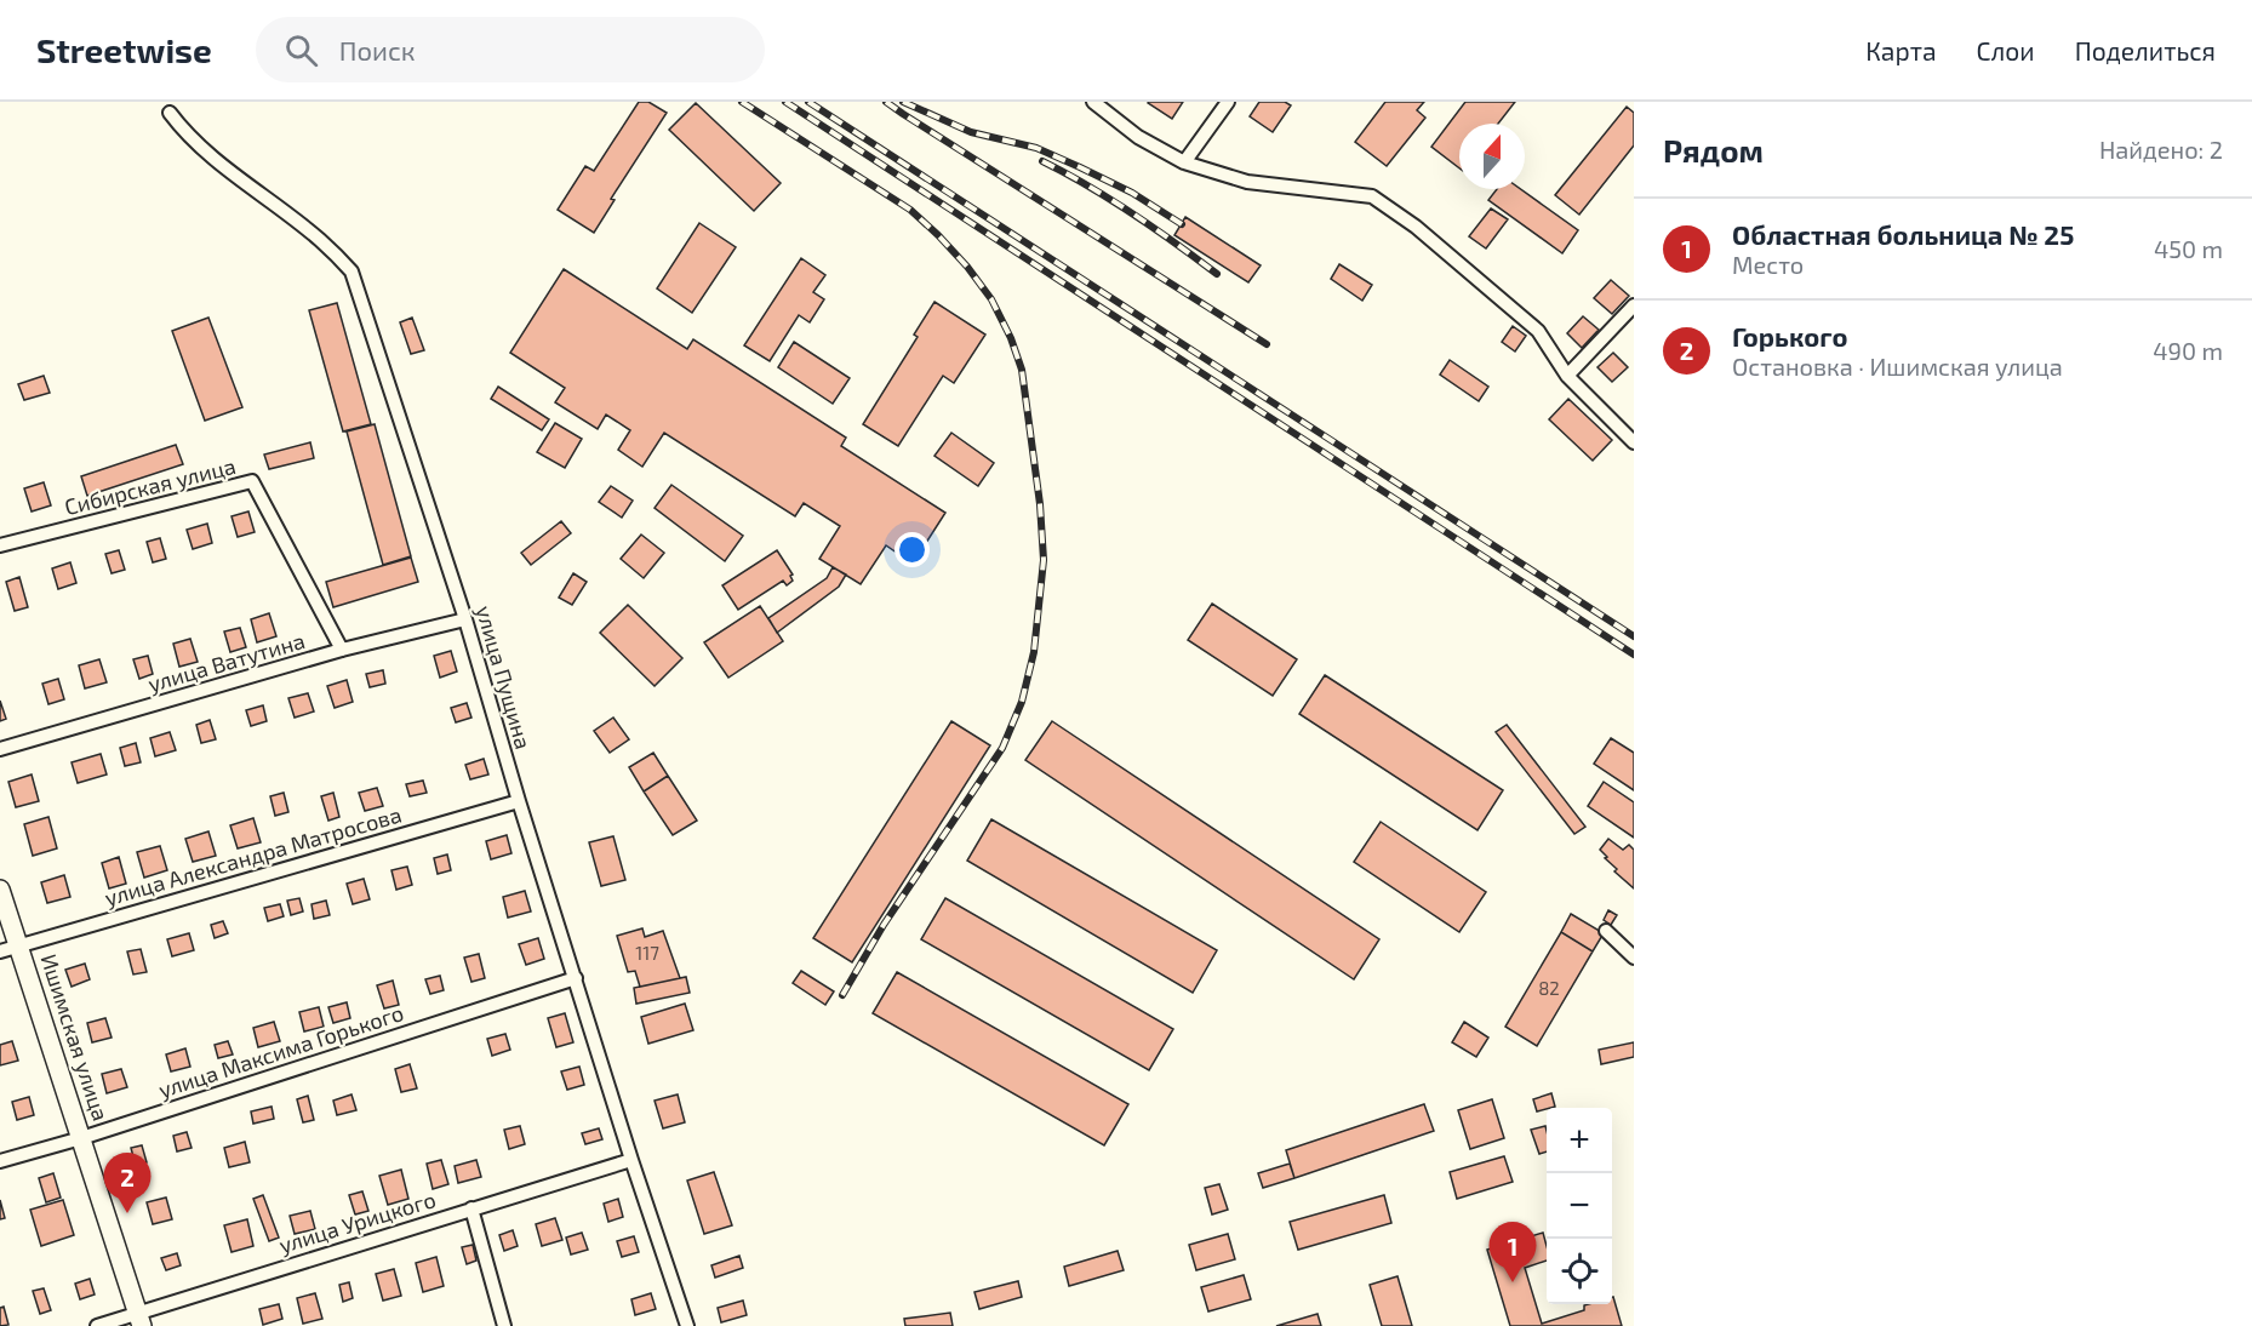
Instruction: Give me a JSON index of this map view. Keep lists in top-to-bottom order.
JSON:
{
  "streets": {
    "main road": ["Ишимская улица"],
    "street": [
      "Сибирская улица",
      "улица Ватутина",
      "улица Пущина",
      "улица Александра Матросова",
      "улица Максима Горького",
      "улица Урицкого"
    ]
  },
  "crossings": [
    ["Сибирская улица", "улица Ватутина"],
    ["улица Ватутина", "улица Пущина"],
    ["улица Пущина", "улица Александра Матросова"],
    ["улица Пущина", "улица Максима Горького"],
    ["улица Пущина", "улица Урицкого"],
    ["улица Александра Матросова", "Ишимская улица"],
    ["Ишимская улица", "улица Максима Горького"],
    ["Ишимская улица", "улица Урицкого"]
  ],
  "house_numbers": ["117", "82"],
  "north": "top",
  "page": {
    "header": "Streetwise",
    "search": "Поиск",
    "nav": ["Карта", "Слои", "Поделиться"],
    "heading": ["Рядом", "Найдено: 2"],
    "list": [
      {
        "mark": "1",
        "name": "Областная больница № 25",
        "note": "Место",
        "value": "450 m"
      },
      {
        "mark": "2",
        "name": "Горького",
        "note": "Остановка · Ишимская улица",
        "value": "490 m"
      }
    ],
    "map_buttons": ["+", "−"],
    "pins": ["2", "1"]
  }
}
